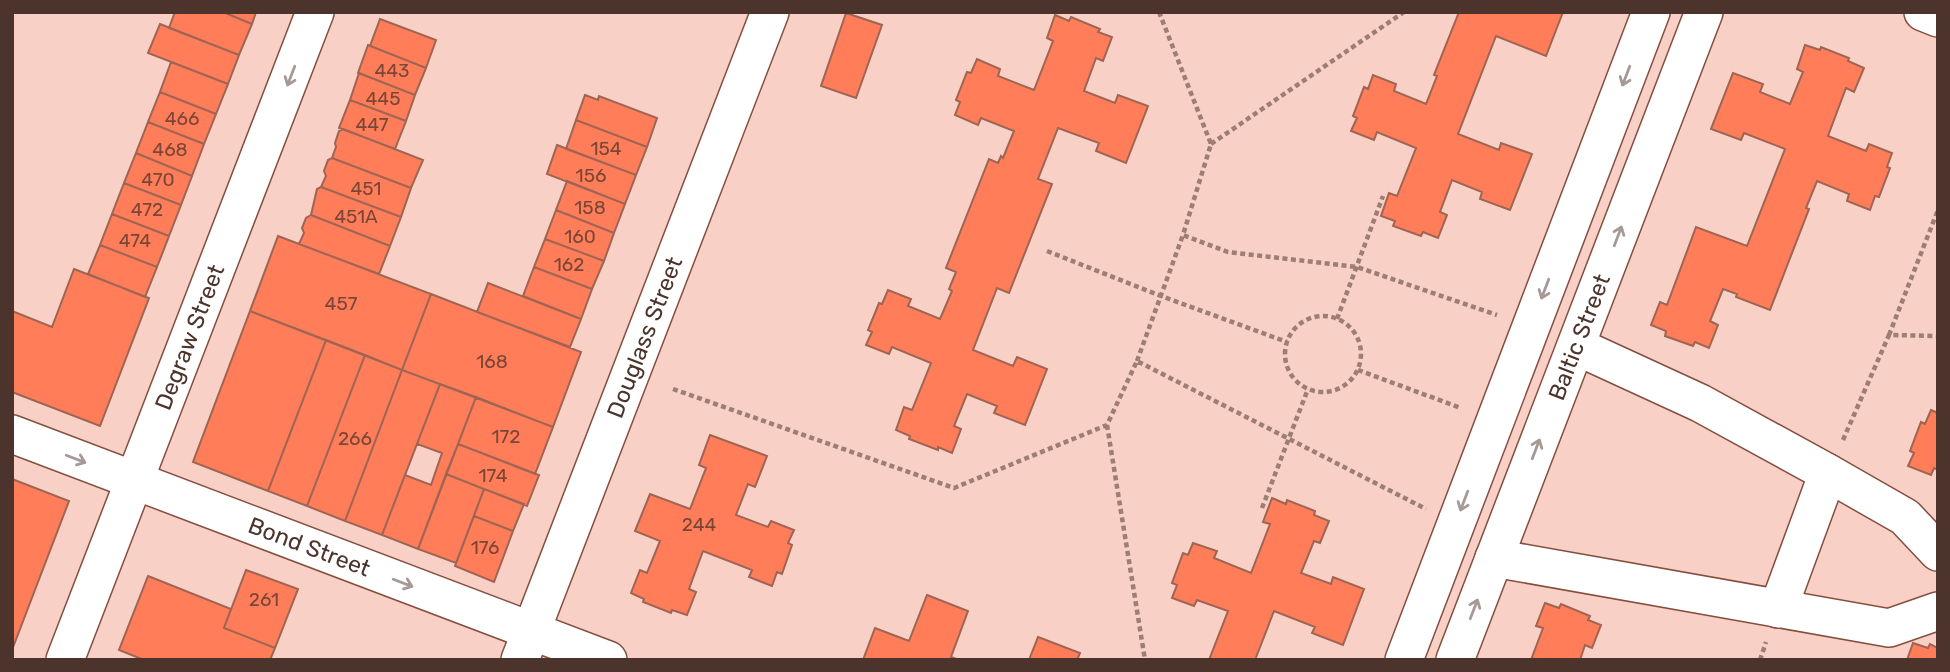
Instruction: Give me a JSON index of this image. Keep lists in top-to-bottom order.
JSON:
{
  "streets": {
    "street": [
      "Degraw Street",
      "Douglass Street",
      "Baltic Street",
      "Bond Street"
    ]
  },
  "crossings": [
    ["Degraw Street", "Bond Street"],
    ["Douglass Street", "Bond Street"]
  ],
  "one_way": ["Degraw Street", "Bond Street"],
  "house_numbers": [
    "443",
    "445",
    "466",
    "447",
    "154",
    "468",
    "156",
    "470",
    "451",
    "158",
    "472",
    "451A",
    "160",
    "474",
    "162",
    "457",
    "168",
    "172",
    "266",
    "174",
    "244",
    "176",
    "261"
  ]
}
